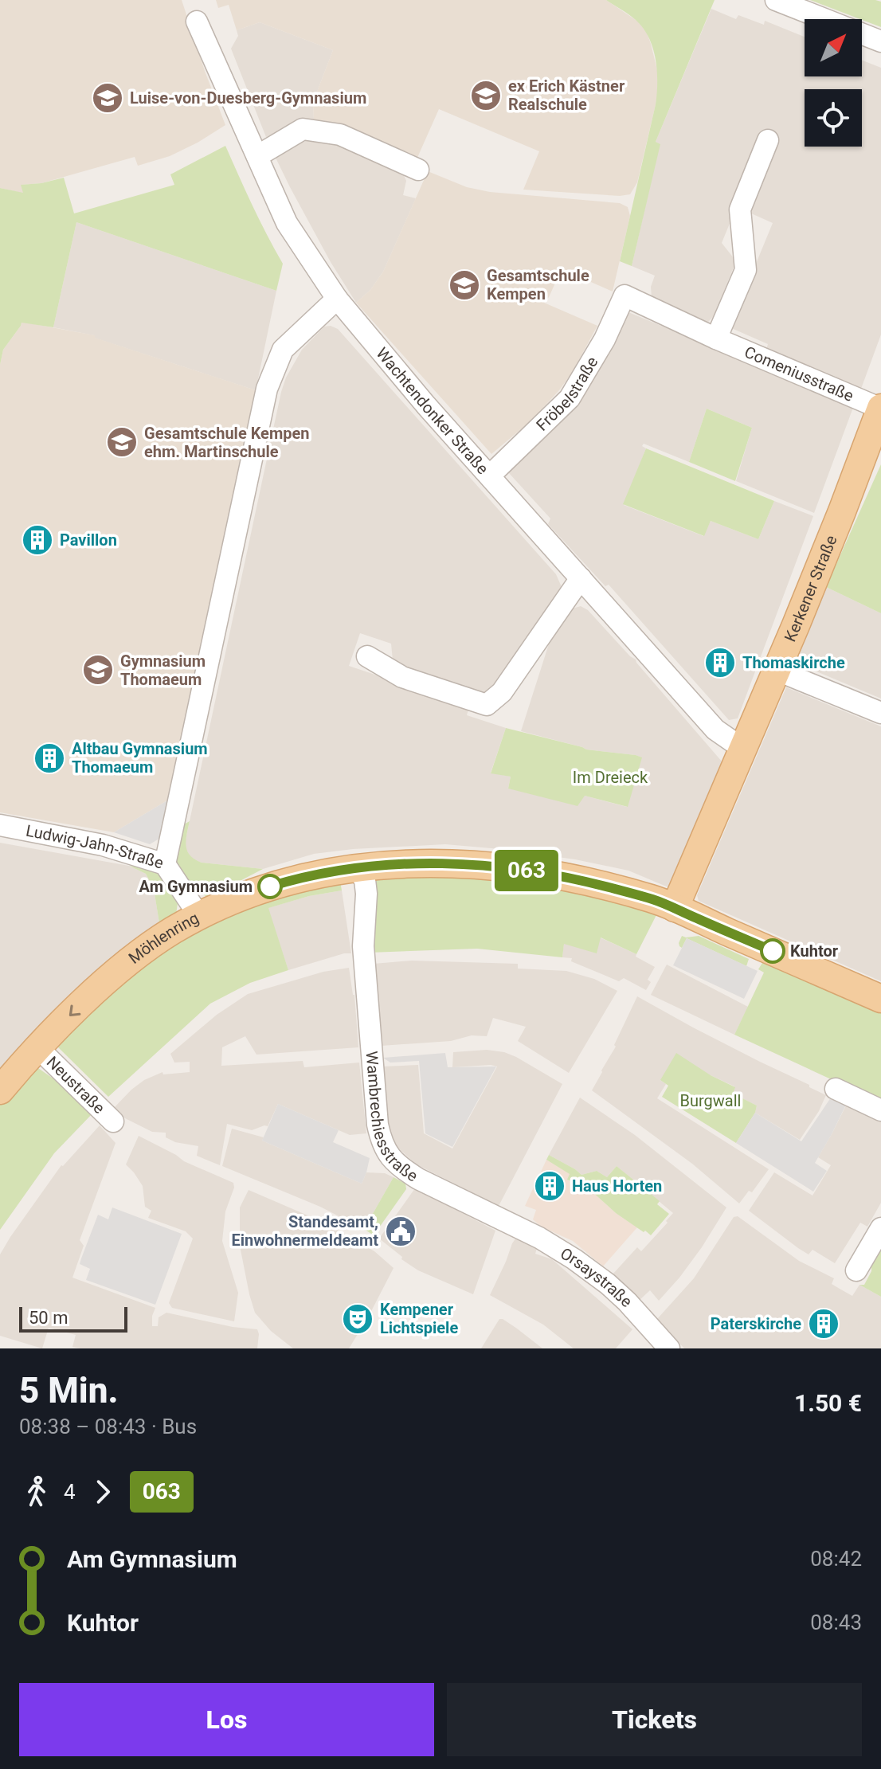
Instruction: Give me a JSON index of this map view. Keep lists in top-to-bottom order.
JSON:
{
  "streets": {
    "main road": ["Kerkener Straße", "Möhlenring"],
    "street": [
      "Comeniusstraße",
      "Fröbelstraße",
      "Wachtendonker Straße",
      "Ludwig-Jahn-Straße",
      "Neustraße",
      "Wambrechiesstraße",
      "Orsaystraße"
    ]
  },
  "crossings": [
    ["Comeniusstraße", "Fröbelstraße"],
    ["Comeniusstraße", "Kerkener Straße"],
    ["Fröbelstraße", "Wachtendonker Straße"],
    ["Wachtendonker Straße", "Kerkener Straße"],
    ["Kerkener Straße", "Möhlenring"],
    ["Ludwig-Jahn-Straße", "Möhlenring"],
    ["Möhlenring", "Neustraße"],
    ["Möhlenring", "Wambrechiesstraße"],
    ["Wambrechiesstraße", "Orsaystraße"]
  ],
  "parks": ["Im Dreieck", "Burgwall"],
  "places": {
    "school or university": [
      "ex Erich Kästner Realschule",
      "Luise-von-Duesberg-Gymnasium",
      "Gesamtschule Kempen",
      "Gesamtschule Kempen ehm. Martinschule",
      "Gymnasium Thomaeum"
    ],
    "building": [
      "Pavillon",
      "Thomaskirche",
      "Altbau Gymnasium Thomaeum",
      "Haus Horten",
      "Paterskirche"
    ],
    "other": ["Am Gymnasium", "Kuhtor"],
    "public building": ["Standesamt, Einwohnermeldeamt"],
    "theatre": ["Kempener Lichtspiele"]
  },
  "lines": ["bus line 063"],
  "scale_bar": "50 m",
  "north": "top right",
  "page": {
    "on_map": "063",
    "scale": "50 m",
    "heading": ["5 Min.", "08:38 – 08:43 · Bus", "1.50 €"],
    "legs": ["4", "063"],
    "list": [
      {
        "name": "Am Gymnasium",
        "value": "08:42"
      },
      {
        "name": "Kuhtor",
        "value": "08:43"
      }
    ],
    "buttons": ["Los", "Tickets"]
  }
}
